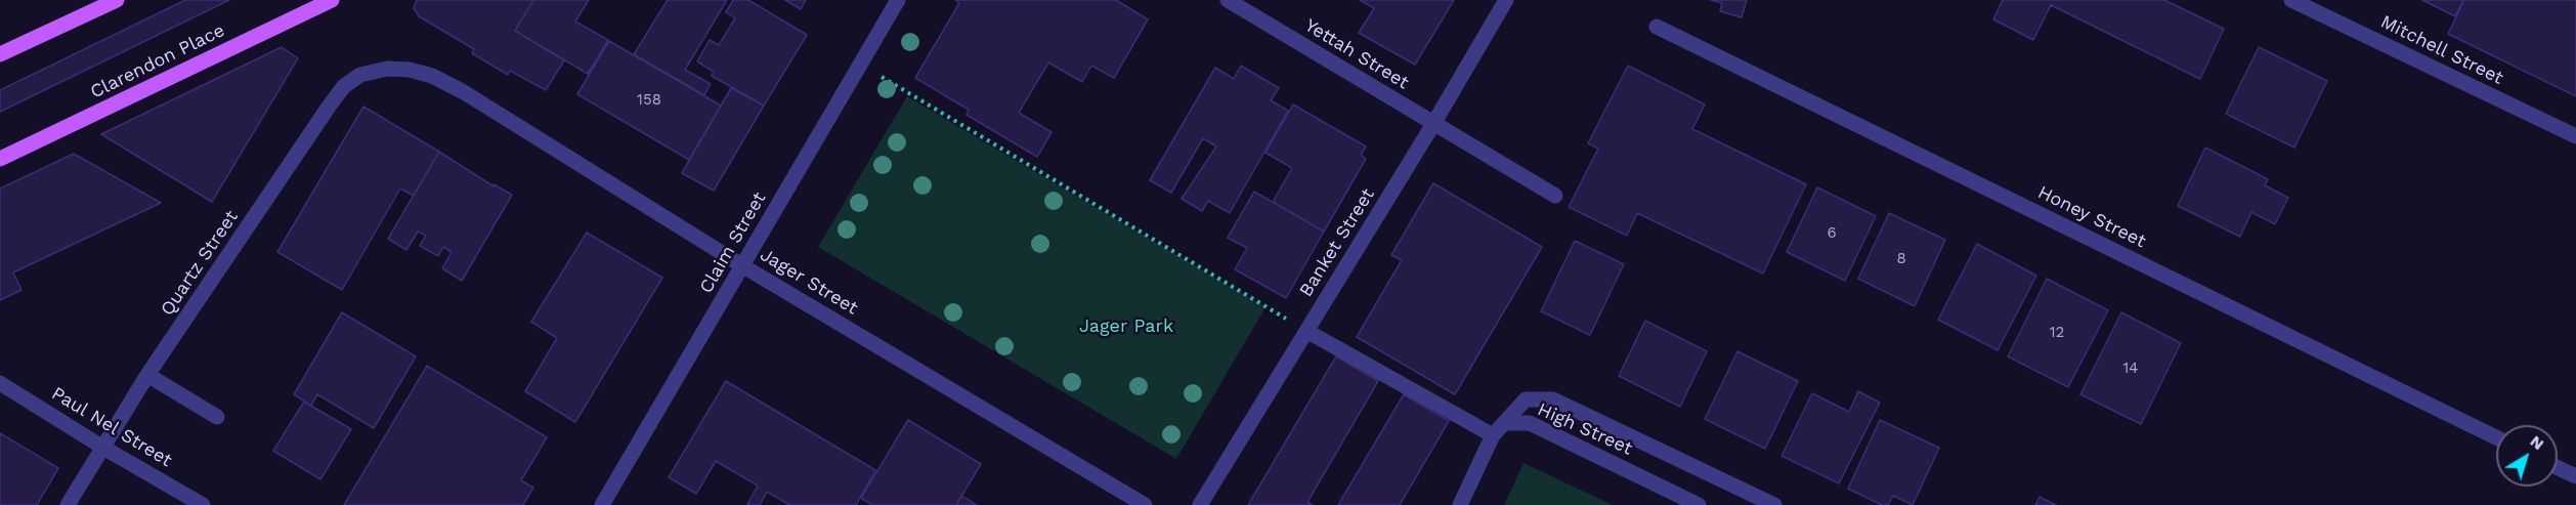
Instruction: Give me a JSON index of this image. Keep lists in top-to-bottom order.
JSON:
{
  "streets": {
    "main road": ["Clarendon Place"],
    "street": [
      "Mitchell Street",
      "Yettah Street",
      "Honey Street",
      "Claim Street",
      "Banket Street",
      "Quartz Street",
      "Jager Street",
      "Paul Nel Street",
      "High Street"
    ]
  },
  "crossings": [
    ["Yettah Street", "Banket Street"],
    ["Claim Street", "Jager Street"],
    ["Quartz Street", "Jager Street"],
    ["Quartz Street", "Paul Nel Street"]
  ],
  "parks": ["Jager Park"],
  "house_numbers": [
    "158",
    "6",
    "8",
    "12",
    "14"
  ],
  "north": "top right"
}
